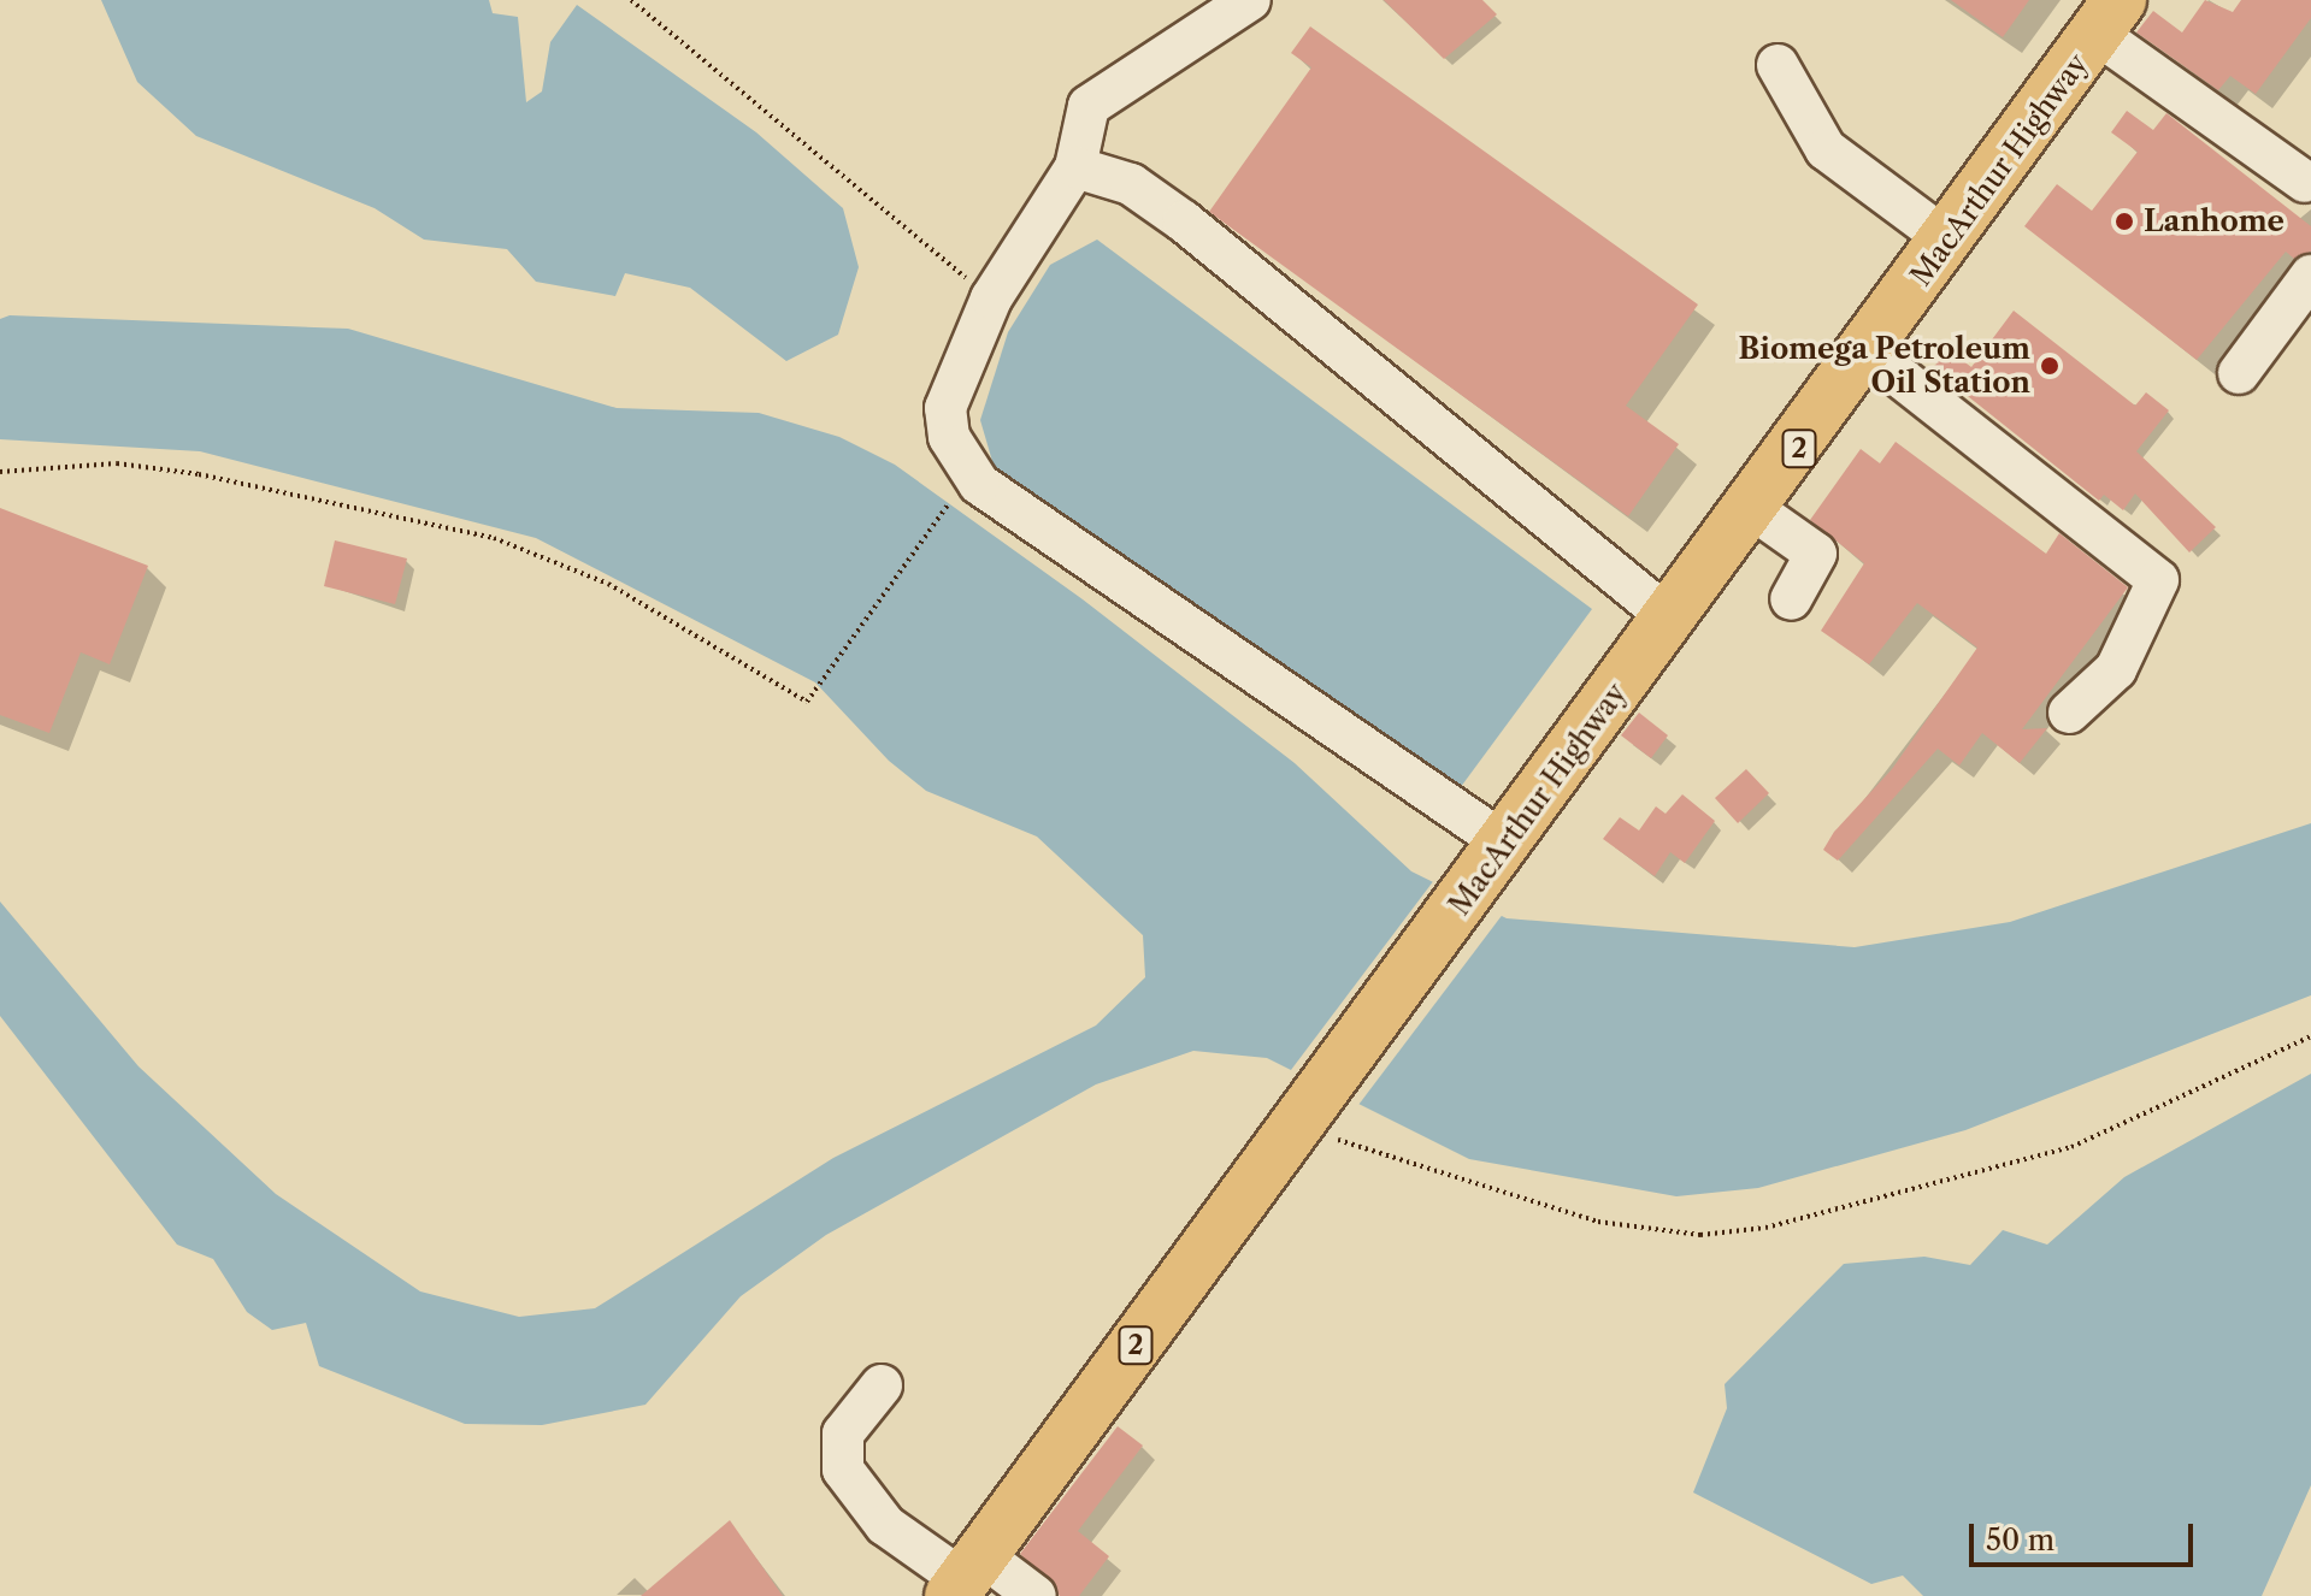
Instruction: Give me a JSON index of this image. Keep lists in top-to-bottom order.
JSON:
{
  "streets": {
    "highway": ["MacArthur Highway", "2"]
  },
  "places": ["Lanhome", "Biomega Petroleum Oil Station"],
  "scale_bar": "50 m"
}
